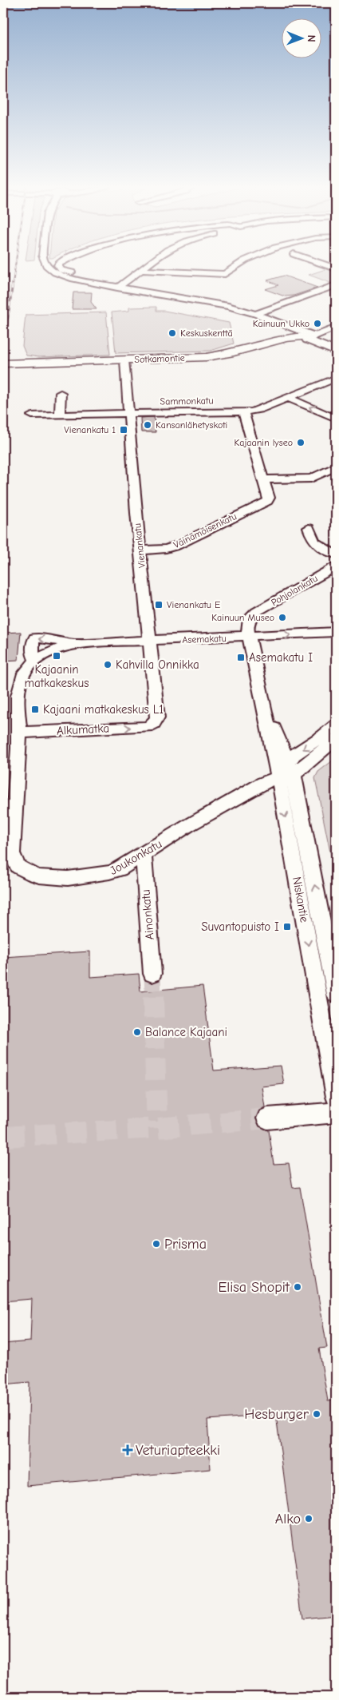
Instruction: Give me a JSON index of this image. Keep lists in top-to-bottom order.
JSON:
{
  "streets": {
    "highway": ["Sotkamontie"],
    "street": [
      "Sammonkatu",
      "Väinämöisenkatu",
      "Vienankatu",
      "Pohjolankatu",
      "Asemakatu",
      "Alkumatka",
      "Joukonkatu",
      "Niskantie",
      "Ainonkatu"
    ]
  },
  "crossings": [
    ["Sotkamontie", "Vienankatu"],
    ["Sammonkatu", "Vienankatu"],
    ["Väinämöisenkatu", "Vienankatu"],
    ["Vienankatu", "Asemakatu"],
    ["Vienankatu", "Alkumatka"],
    ["Pohjolankatu", "Asemakatu"],
    ["Pohjolankatu", "Niskantie"],
    ["Asemakatu", "Alkumatka"],
    ["Asemakatu", "Joukonkatu"],
    ["Asemakatu", "Niskantie"],
    ["Alkumatka", "Joukonkatu"],
    ["Joukonkatu", "Niskantie"],
    ["Joukonkatu", "Ainonkatu"]
  ],
  "one_way": ["Alkumatka"],
  "places": {
    "other": [
      "Kainuun Ukko",
      "Keskuskenttä",
      "Kansanlähetyskoti",
      "Kajaanin lyseo",
      "Kainuun Museo",
      "Kahvilla Onnikka",
      "Balance Kajaani",
      "Prisma",
      "Elisa Shopit",
      "Hesburger",
      "Alko"
    ],
    "transit": [
      "Vienankatu 1",
      "Vienankatu E",
      "Kajaanin matkakeskus",
      "Asemakatu I",
      "Kajaani matkakeskus L1",
      "Suvantopuisto I"
    ],
    "health": ["Veturiapteekki"]
  },
  "north": "right"
}
